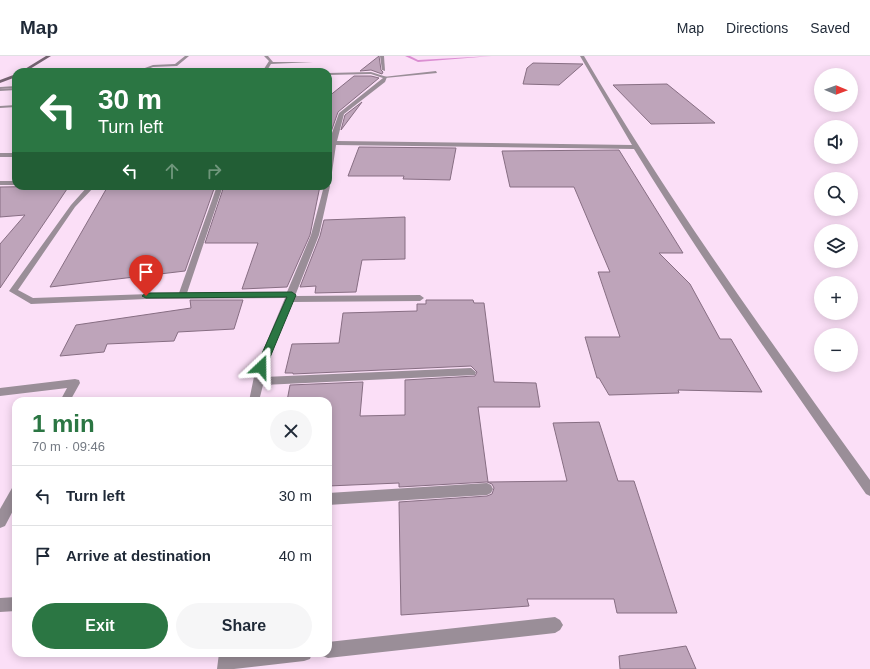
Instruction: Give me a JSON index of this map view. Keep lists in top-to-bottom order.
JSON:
{
  "north": "right",
  "page": {
    "header": "Map",
    "nav": ["Map", "Directions", "Saved"],
    "map_buttons": ["+", "−"],
    "turn": ["30 m", "Turn left"],
    "heading": ["1 min", "70 m · 09:46"],
    "list": [
      {
        "name": "Turn left",
        "value": "30 m"
      },
      {
        "name": "Arrive at destination",
        "value": "40 m"
      }
    ],
    "buttons": ["Exit", "Share"]
  }
}
